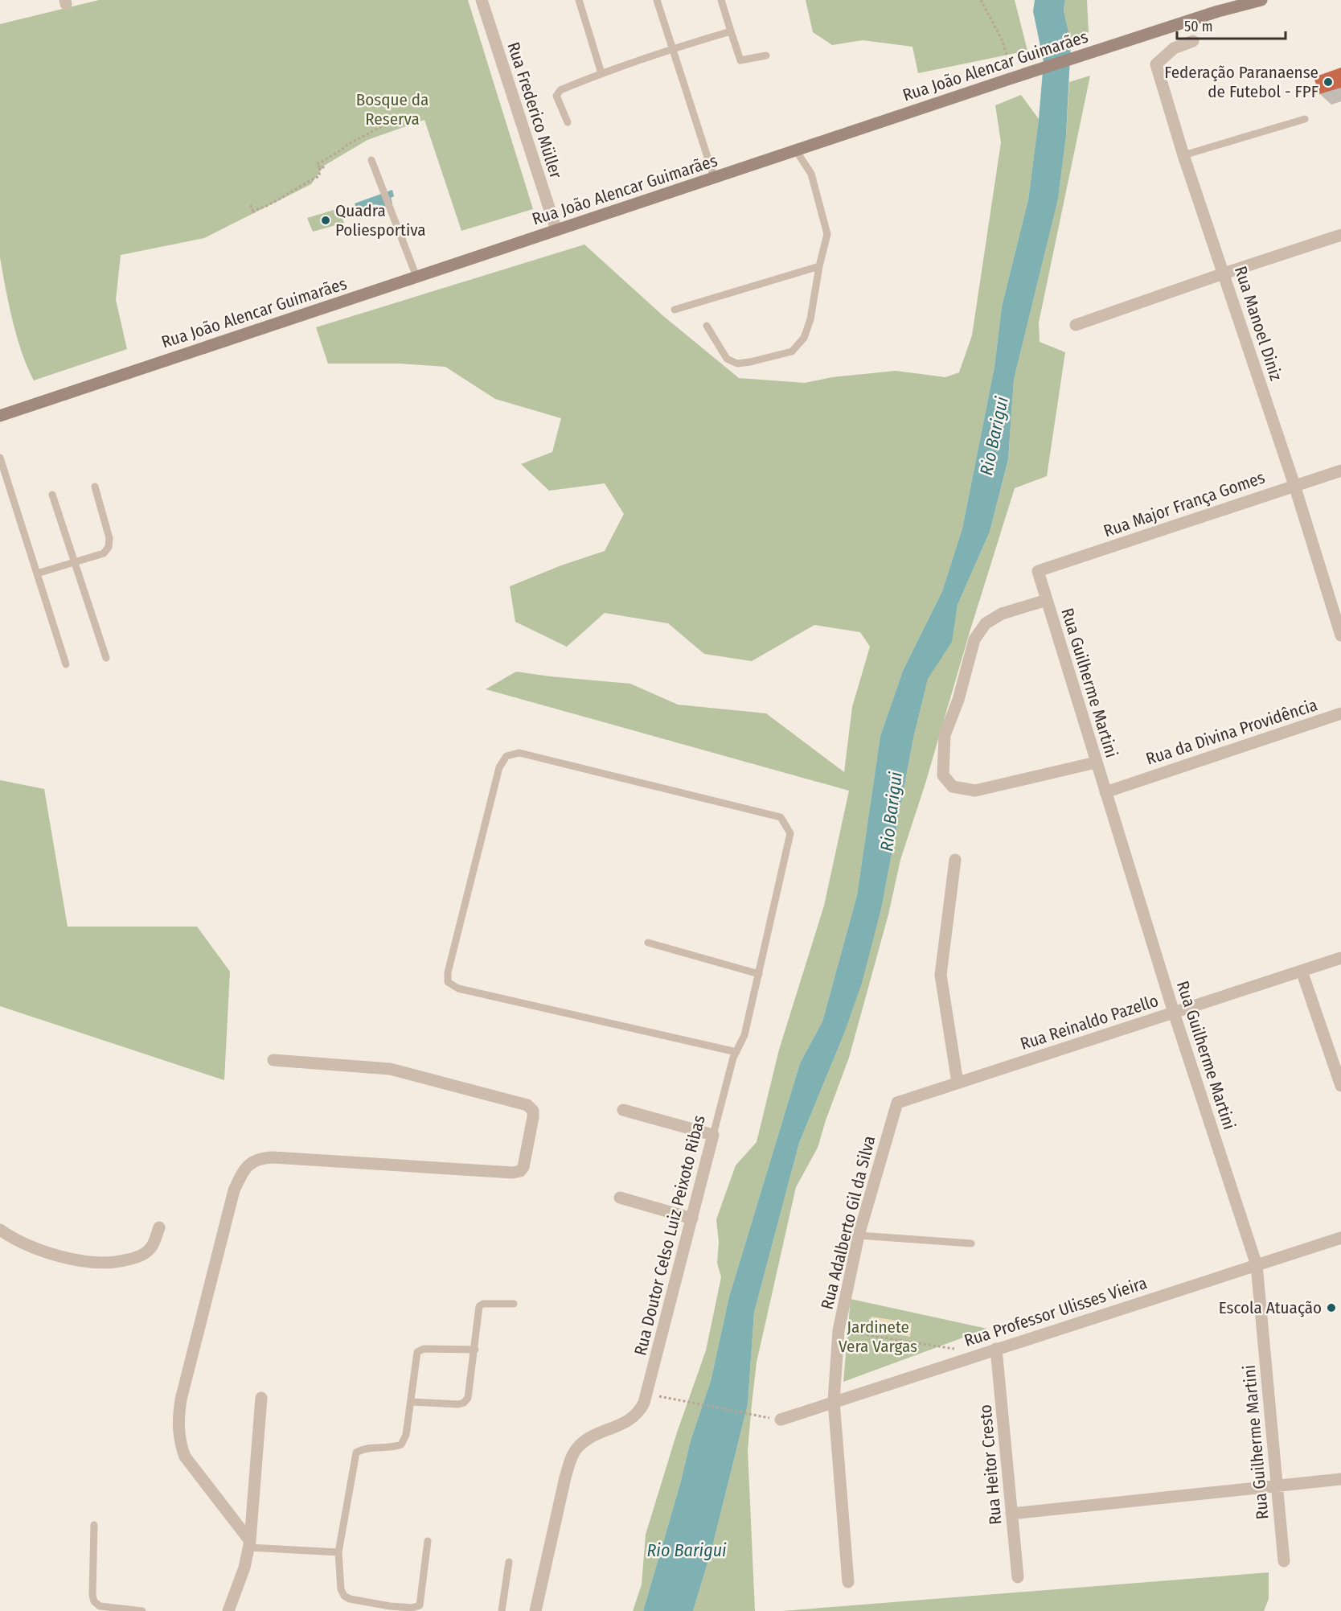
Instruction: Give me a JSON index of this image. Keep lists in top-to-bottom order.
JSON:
{
  "streets": {
    "main road": ["Rua João Alencar Guimarães"],
    "street": [
      "Rua Frederico Müller",
      "Rua Manoel Diniz",
      "Rua Major França Gomes",
      "Rua Guilherme Martini",
      "Rua da Divina Providência",
      "Rua Reinaldo Pazello",
      "Rua Adalberto Gil da Silva",
      "Rua Doutor Celso Luiz Peixoto Ribas",
      "Rua Professor Ulisses Vieira",
      "Rua Heitor Cresto"
    ]
  },
  "crossings": [
    ["Rua João Alencar Guimarães", "Rua Frederico Müller"],
    ["Rua Manoel Diniz", "Rua Major França Gomes"],
    ["Rua Major França Gomes", "Rua Guilherme Martini"],
    ["Rua Guilherme Martini", "Rua da Divina Providência"],
    ["Rua Guilherme Martini", "Rua Reinaldo Pazello"],
    ["Rua Guilherme Martini", "Rua Professor Ulisses Vieira"],
    ["Rua Reinaldo Pazello", "Rua Adalberto Gil da Silva"],
    ["Rua Adalberto Gil da Silva", "Rua Professor Ulisses Vieira"],
    ["Rua Professor Ulisses Vieira", "Rua Heitor Cresto"]
  ],
  "water": ["Rio Barigui"],
  "parks": ["Bosque da Reserva", "Jardinete Vera Vargas"],
  "places": ["Federação Paranaense de Futebol - FPF", "Quadra Poliesportiva", "Escola Atuação"],
  "scale_bar": "50 m"
}
